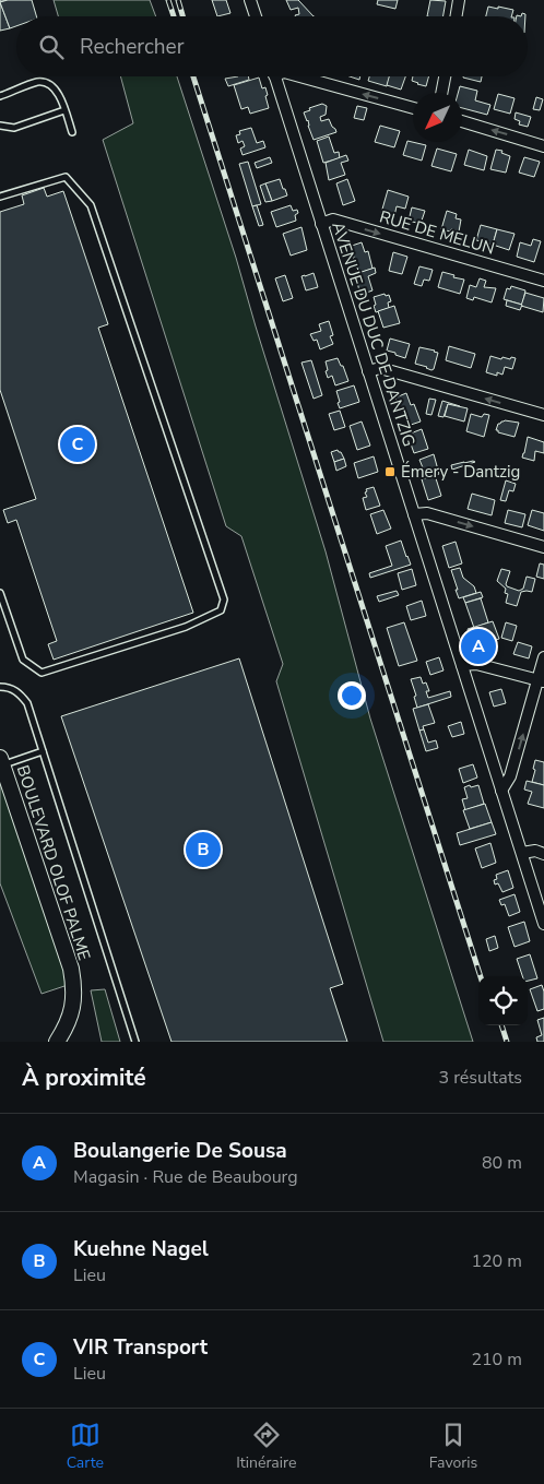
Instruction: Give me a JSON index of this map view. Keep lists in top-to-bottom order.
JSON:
{
  "streets": {
    "street": ["RUE DE MELUN", "AVENUE DU DUC DE DANTZIG", "BOULEVARD OLOF PALME"]
  },
  "crossings": [
    ["RUE DE MELUN", "AVENUE DU DUC DE DANTZIG"]
  ],
  "one_way": ["RUE DE MELUN"],
  "places": {
    "transit": ["Émery - Dantzig"]
  },
  "north": "bottom left",
  "page": {
    "search": "Rechercher",
    "pins": ["C", "A", "B"],
    "heading": ["À proximité", "3 résultats"],
    "list": [
      {
        "mark": "A",
        "name": "Boulangerie De Sousa",
        "note": "Magasin · Rue de Beaubourg",
        "value": "80 m"
      },
      {
        "mark": "B",
        "name": "Kuehne Nagel",
        "note": "Lieu",
        "value": "120 m"
      },
      {
        "mark": "C",
        "name": "VIR Transport",
        "note": "Lieu",
        "value": "210 m"
      }
    ],
    "nav": ["Carte", "Itinéraire", "Favoris"]
  }
}
